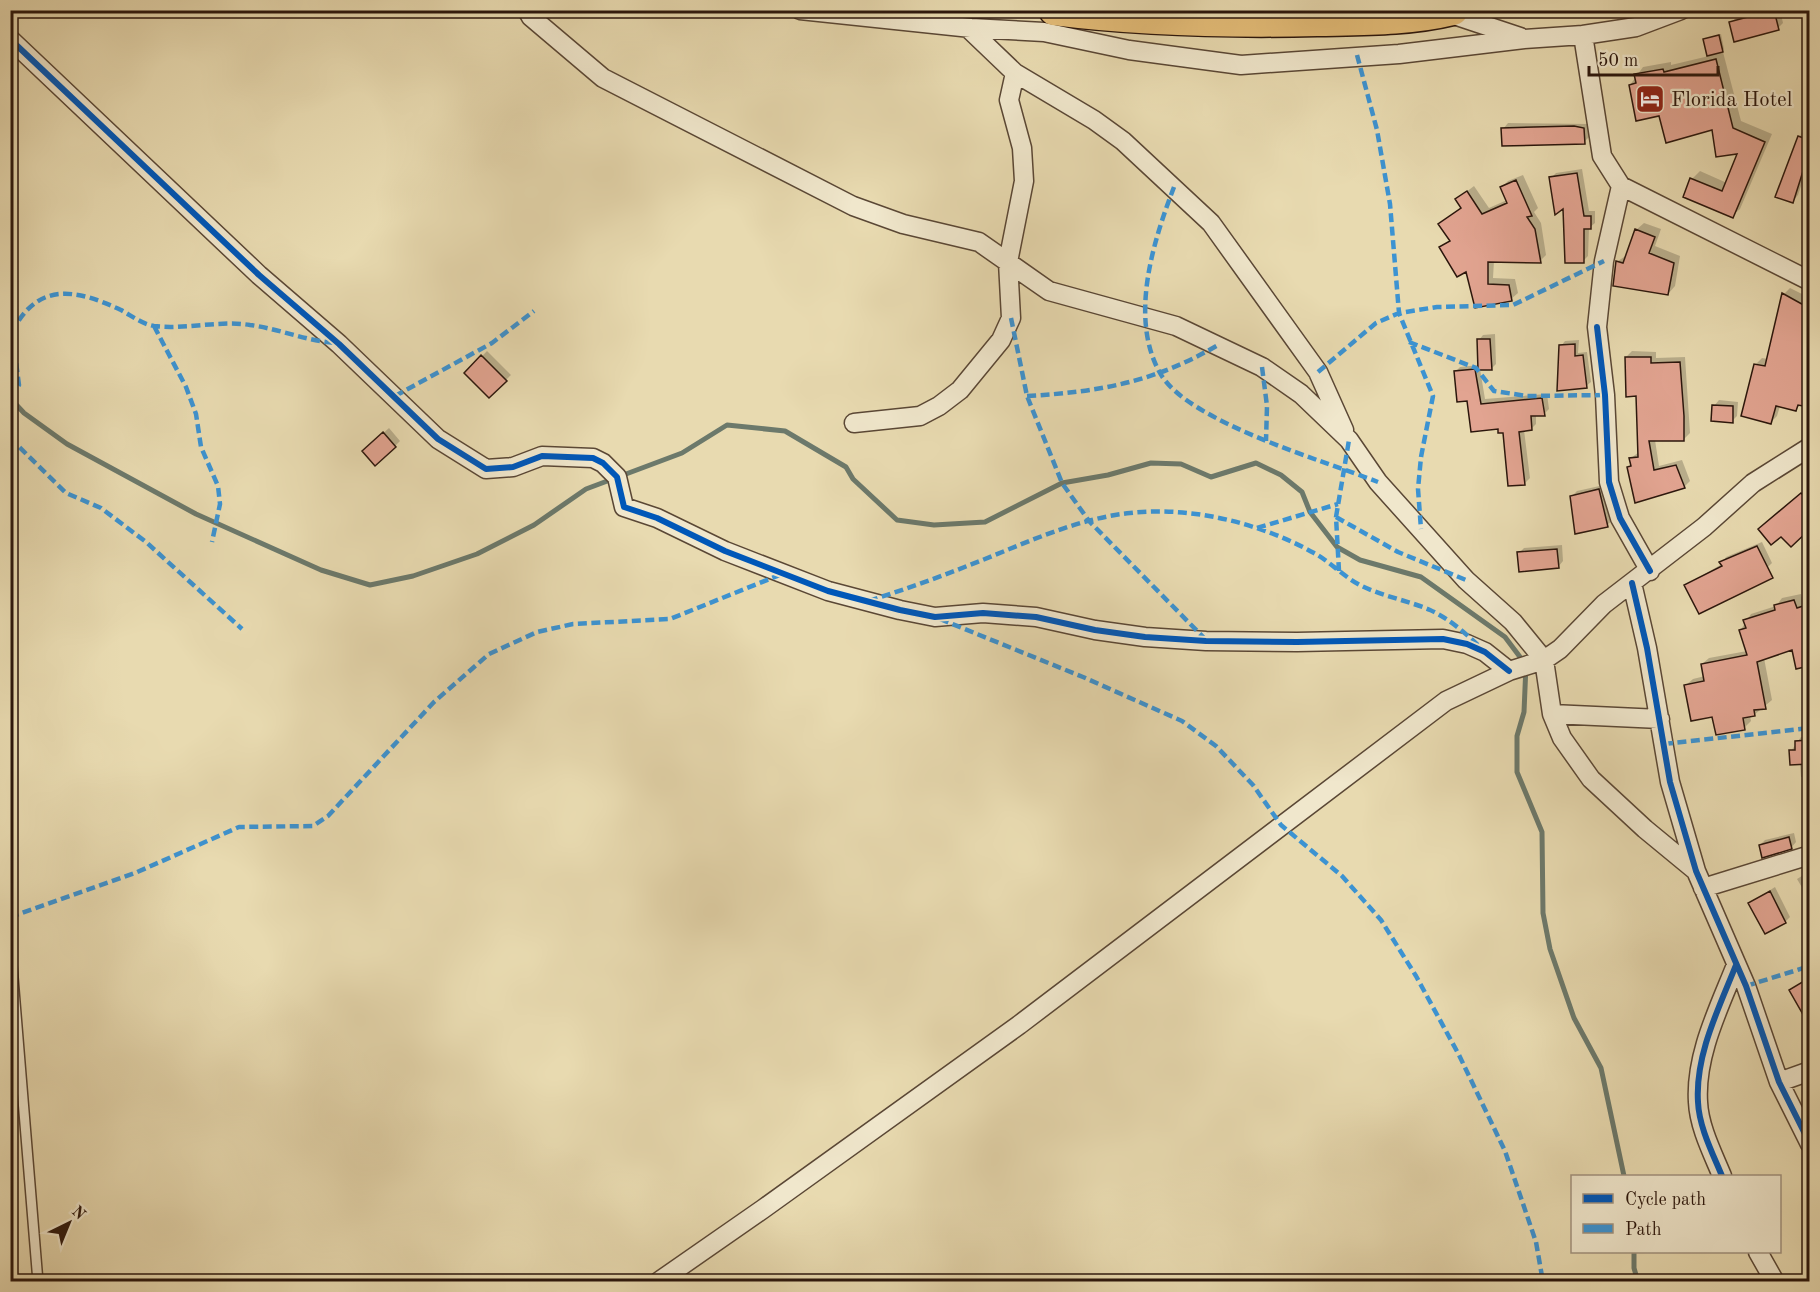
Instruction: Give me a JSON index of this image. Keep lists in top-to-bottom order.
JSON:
{
  "places": {
    "hotel": ["Florida Hotel"]
  },
  "legend": ["Cycle path", "Path"],
  "scale_bar": "50 m",
  "north": "top right"
}
